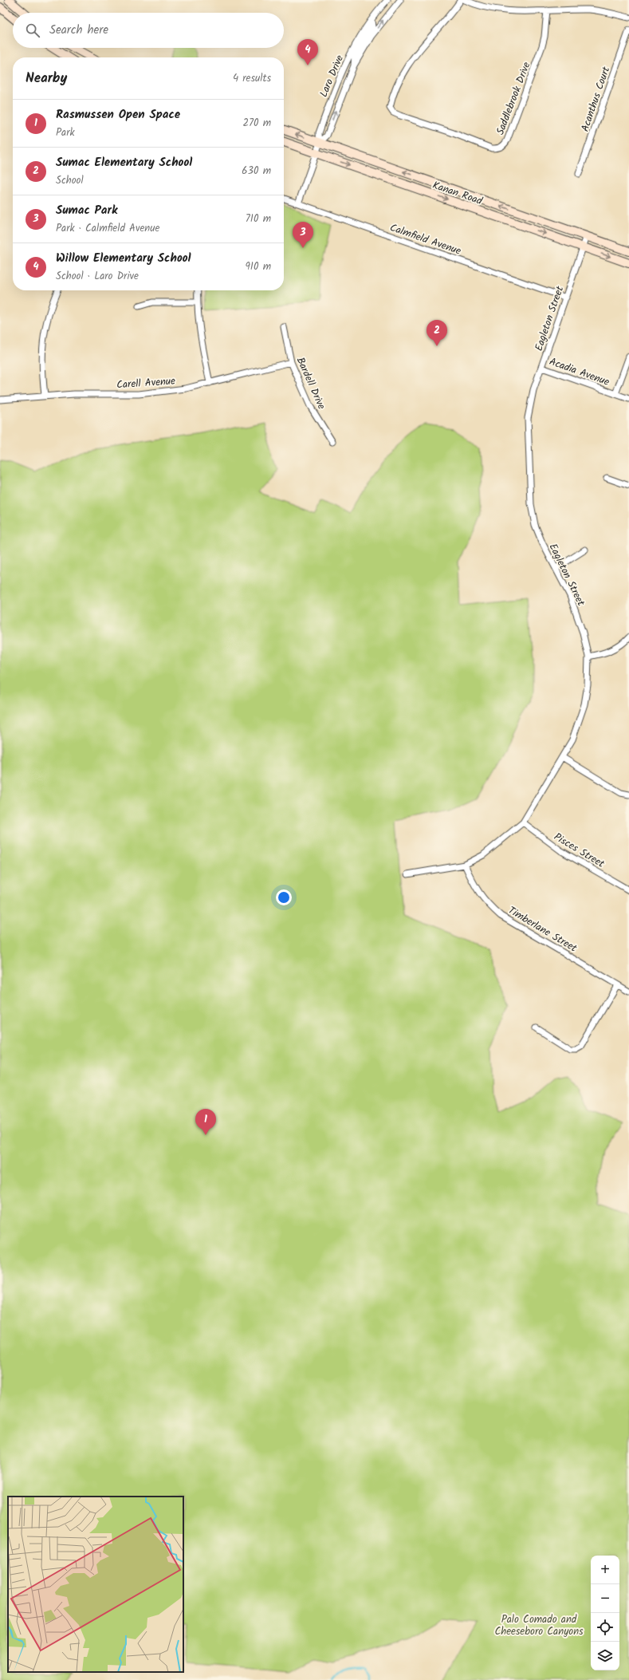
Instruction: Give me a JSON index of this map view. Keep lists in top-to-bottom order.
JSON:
{
  "streets": {
    "main road": ["Kanan Road"],
    "street": [
      "Laro Drive",
      "Saddlebrook Drive",
      "Acanthus Court",
      "Calmfield Avenue",
      "Eagleton Street",
      "Acadia Avenue",
      "Carell Avenue",
      "Bardell Drive",
      "Pisces Street",
      "Timberlane Street"
    ]
  },
  "crossings": [
    ["Laro Drive", "Kanan Road"],
    ["Laro Drive", "Calmfield Avenue"],
    ["Kanan Road", "Eagleton Street"],
    ["Calmfield Avenue", "Eagleton Street"],
    ["Eagleton Street", "Acadia Avenue"],
    ["Eagleton Street", "Pisces Street"],
    ["Eagleton Street", "Timberlane Street"],
    ["Carell Avenue", "Bardell Drive"]
  ],
  "parks": ["Palo Comado and Cheeseboro Canyons"],
  "page": {
    "search": "Search here",
    "pins": [
      "4",
      "3",
      "2",
      "1"
    ],
    "heading": ["Nearby", "4 results"],
    "list": [
      {
        "mark": "1",
        "name": "Rasmussen Open Space",
        "note": "Park",
        "value": "270 m"
      },
      {
        "mark": "2",
        "name": "Sumac Elementary School",
        "note": "School",
        "value": "630 m"
      },
      {
        "mark": "3",
        "name": "Sumac Park",
        "note": "Park · Calmfield Avenue",
        "value": "710 m"
      },
      {
        "mark": "4",
        "name": "Willow Elementary School",
        "note": "School · Laro Drive",
        "value": "910 m"
      }
    ],
    "map_buttons": ["+", "−"]
  }
}
